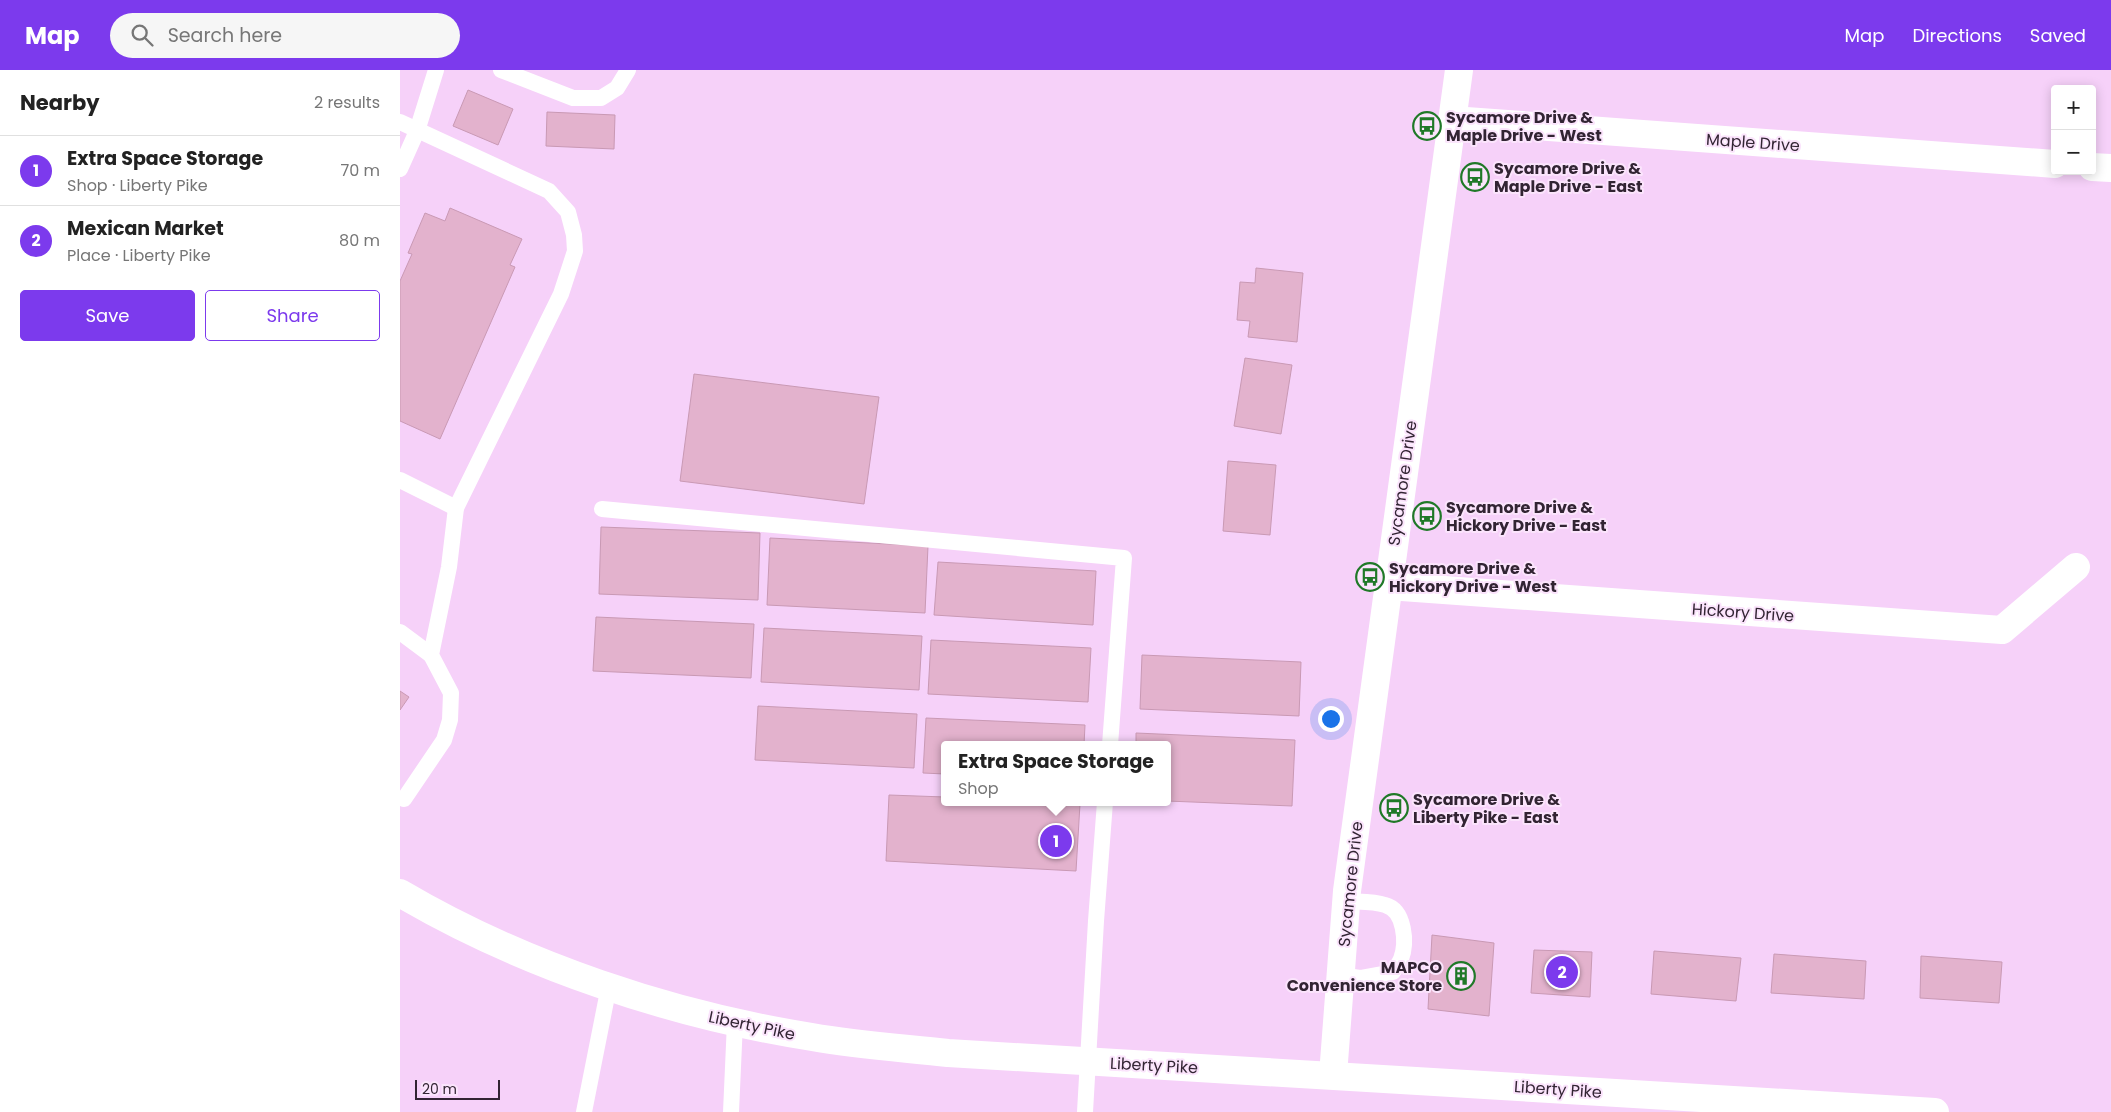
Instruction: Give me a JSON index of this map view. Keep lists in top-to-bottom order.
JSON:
{
  "streets": {
    "street": [
      "Maple Drive",
      "Sycamore Drive",
      "Hickory Drive",
      "Liberty Pike"
    ]
  },
  "crossings": [
    ["Maple Drive", "Sycamore Drive"],
    ["Sycamore Drive", "Hickory Drive"],
    ["Sycamore Drive", "Liberty Pike"]
  ],
  "places": {
    "bus stop": [
      "Sycamore Drive & Maple Drive - West",
      "Sycamore Drive & Maple Drive - East",
      "Sycamore Drive & Hickory Drive - East",
      "Sycamore Drive & Hickory Drive - West",
      "Sycamore Drive & Liberty Pike - East"
    ],
    "building": ["MAPCO Convenience Store"]
  },
  "scale_bar": "20 m",
  "page": {
    "header": "Map",
    "search": "Search here",
    "nav": ["Map", "Directions", "Saved"],
    "heading": ["Nearby", "2 results"],
    "map_buttons": ["+", "−"],
    "list": [
      {
        "mark": "1",
        "name": "Extra Space Storage",
        "note": "Shop · Liberty Pike",
        "value": "70 m"
      },
      {
        "mark": "2",
        "name": "Mexican Market",
        "note": "Place · Liberty Pike",
        "value": "80 m"
      }
    ],
    "buttons": ["Save", "Share"],
    "popup": ["Extra Space Storage", "Shop"],
    "pins": ["1", "2"],
    "scale": "20 m"
  }
}
